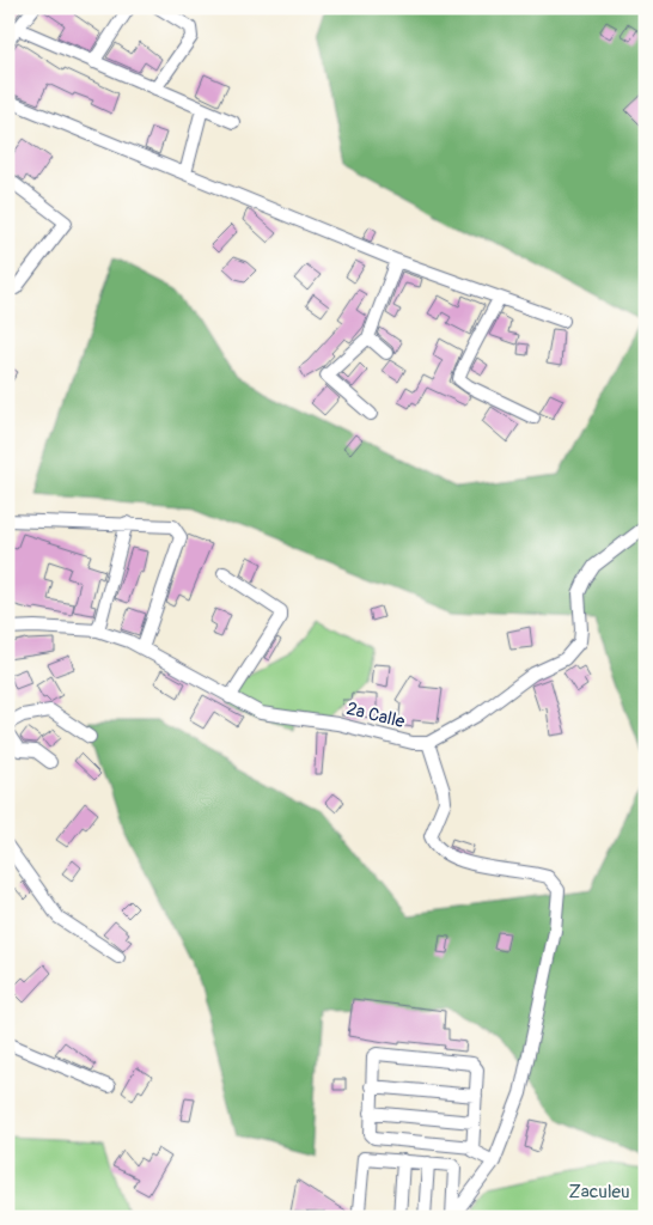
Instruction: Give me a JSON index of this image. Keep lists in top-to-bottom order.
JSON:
{
  "streets": {
    "street": ["2a Calle"]
  },
  "parks": ["Zaculeu"]
}
